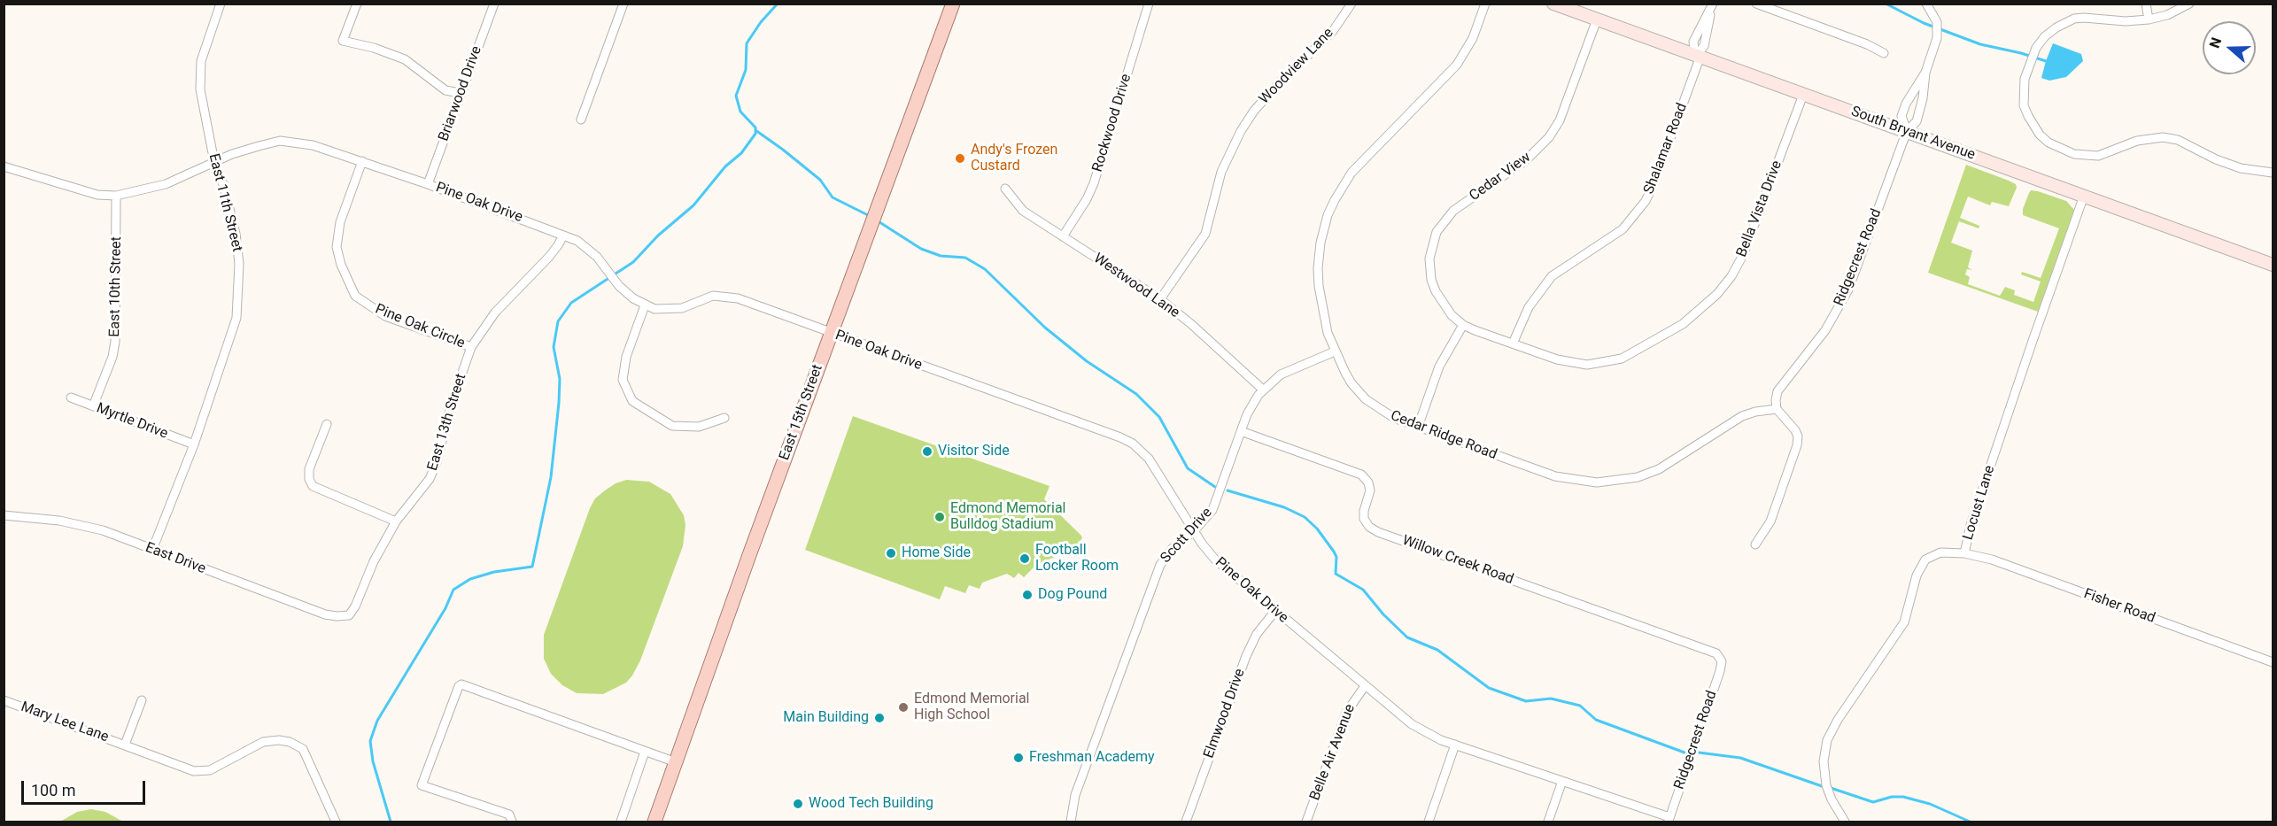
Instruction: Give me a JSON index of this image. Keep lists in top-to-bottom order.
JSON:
{
  "streets": {
    "main road": ["East 15th Street"],
    "street": [
      "Woodview Lane",
      "Briarwood Drive",
      "Rockwood Drive",
      "South Bryant Avenue",
      "Shalamar Road",
      "Cedar View",
      "East 11th Street",
      "Pine Oak Drive",
      "Bella Vista Drive",
      "Ridgecrest Road",
      "Westwood Lane",
      "East 10th Street",
      "Pine Oak Circle",
      "Myrtle Drive",
      "East 13th Street",
      "Cedar Ridge Road",
      "Locust Lane",
      "Scott Drive",
      "East Drive",
      "Willow Creek Road",
      "Fisher Road",
      "Elmwood Drive",
      "Mary Lee Lane",
      "Belle Air Avenue"
    ]
  },
  "crossings": [
    ["Woodview Lane", "Westwood Lane"],
    ["Briarwood Drive", "Pine Oak Drive"],
    ["Rockwood Drive", "Westwood Lane"],
    ["South Bryant Avenue", "Shalamar Road"],
    ["South Bryant Avenue", "Cedar View"],
    ["South Bryant Avenue", "Bella Vista Drive"],
    ["South Bryant Avenue", "Ridgecrest Road"],
    ["South Bryant Avenue", "Locust Lane"],
    ["Shalamar Road", "Bella Vista Drive"],
    ["Cedar View", "Bella Vista Drive"],
    ["East 11th Street", "Pine Oak Drive"],
    ["East 11th Street", "Myrtle Drive"],
    ["East 11th Street", "East Drive"],
    ["Pine Oak Drive", "Ridgecrest Road"],
    ["Pine Oak Drive", "East 10th Street"],
    ["Pine Oak Drive", "Pine Oak Circle"],
    ["Pine Oak Drive", "East 15th Street"],
    ["Pine Oak Drive", "East 13th Street"],
    ["Pine Oak Drive", "Scott Drive"],
    ["Pine Oak Drive", "Elmwood Drive"],
    ["Pine Oak Drive", "Belle Air Avenue"],
    ["Ridgecrest Road", "Cedar Ridge Road"],
    ["Ridgecrest Road", "Willow Creek Road"],
    ["Westwood Lane", "Scott Drive"],
    ["East 10th Street", "Myrtle Drive"],
    ["Pine Oak Circle", "East 13th Street"],
    ["East 13th Street", "East Drive"],
    ["Cedar Ridge Road", "Scott Drive"],
    ["Locust Lane", "Fisher Road"],
    ["Scott Drive", "Willow Creek Road"]
  ],
  "places": [
    "Andy's Frozen Custard",
    "Visitor Side",
    "Edmond Memorial Bulldog Stadium",
    "Home Side",
    "Football Locker Room",
    "Dog Pound",
    "Edmond Memorial High School",
    "Main Building",
    "Freshman Academy",
    "Wood Tech Building"
  ],
  "scale_bar": "100 m",
  "north": "left"
}
